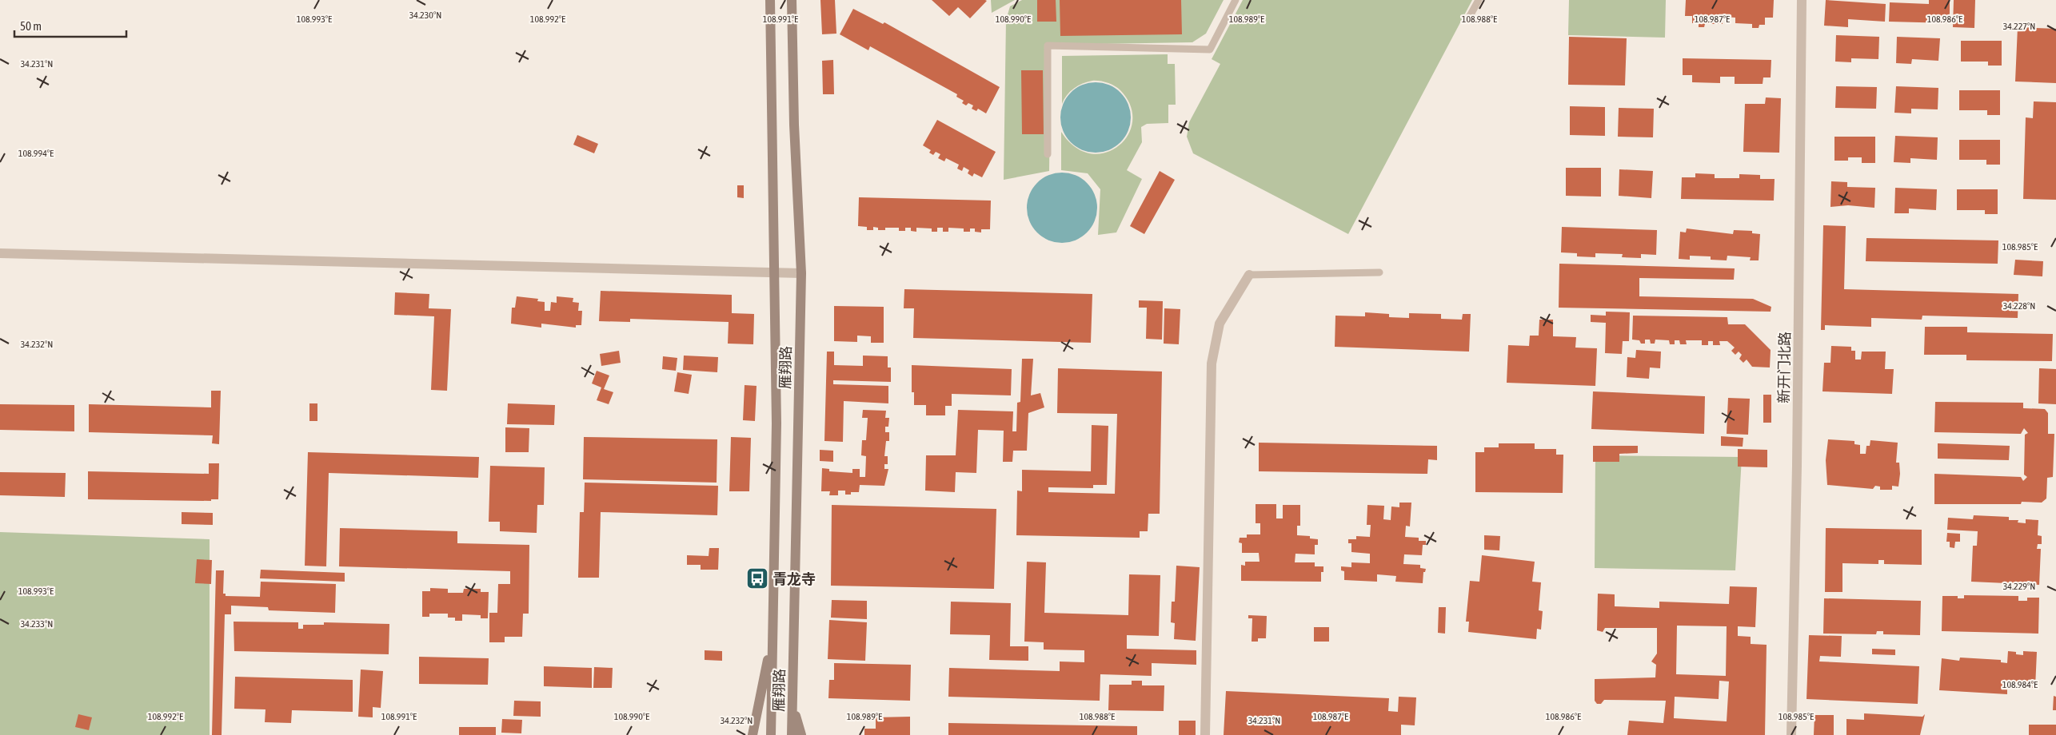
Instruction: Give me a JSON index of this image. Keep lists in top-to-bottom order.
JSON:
{
  "streets": {
    "main road": ["雁翔路"],
    "street": ["新开门北路"]
  },
  "places": {
    "bus stop": ["青龙寺"]
  },
  "scale_bar": "50 m",
  "coordinates": [
    "34.230°N",
    "108.993°E",
    "108.992°E",
    "108.991°E",
    "108.990°E",
    "108.989°E",
    "108.988°E",
    "108.987°E",
    "108.986°E",
    "34.227°N",
    "34.231°N",
    "108.994°E",
    "108.985°E",
    "34.228°N",
    "34.232°N",
    "34.229°N",
    "34.233°N",
    "108.984°E"
  ]
}
